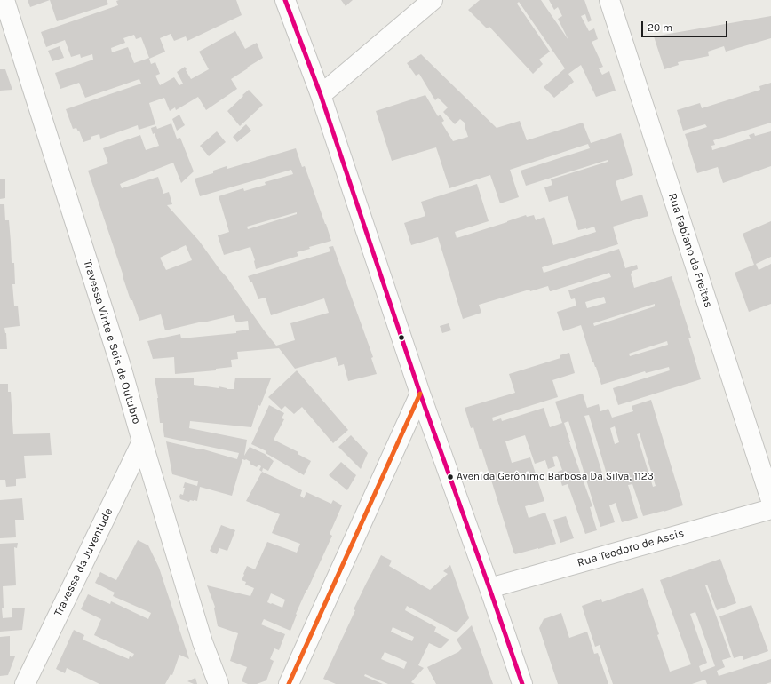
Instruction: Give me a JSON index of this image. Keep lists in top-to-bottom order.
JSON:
{
  "streets": {
    "street": [
      "Rua Fabiano de Freitas",
      "Travessa Vinte e Seis de Outubro",
      "Rua Teodoro de Assis",
      "Travessa da Juventude"
    ]
  },
  "crossings": [
    ["Travessa Vinte e Seis de Outubro", "Travessa da Juventude"]
  ],
  "places": ["Avenida Gerônimo Barbosa Da Silva, 1123"],
  "scale_bar": "20 m"
}
